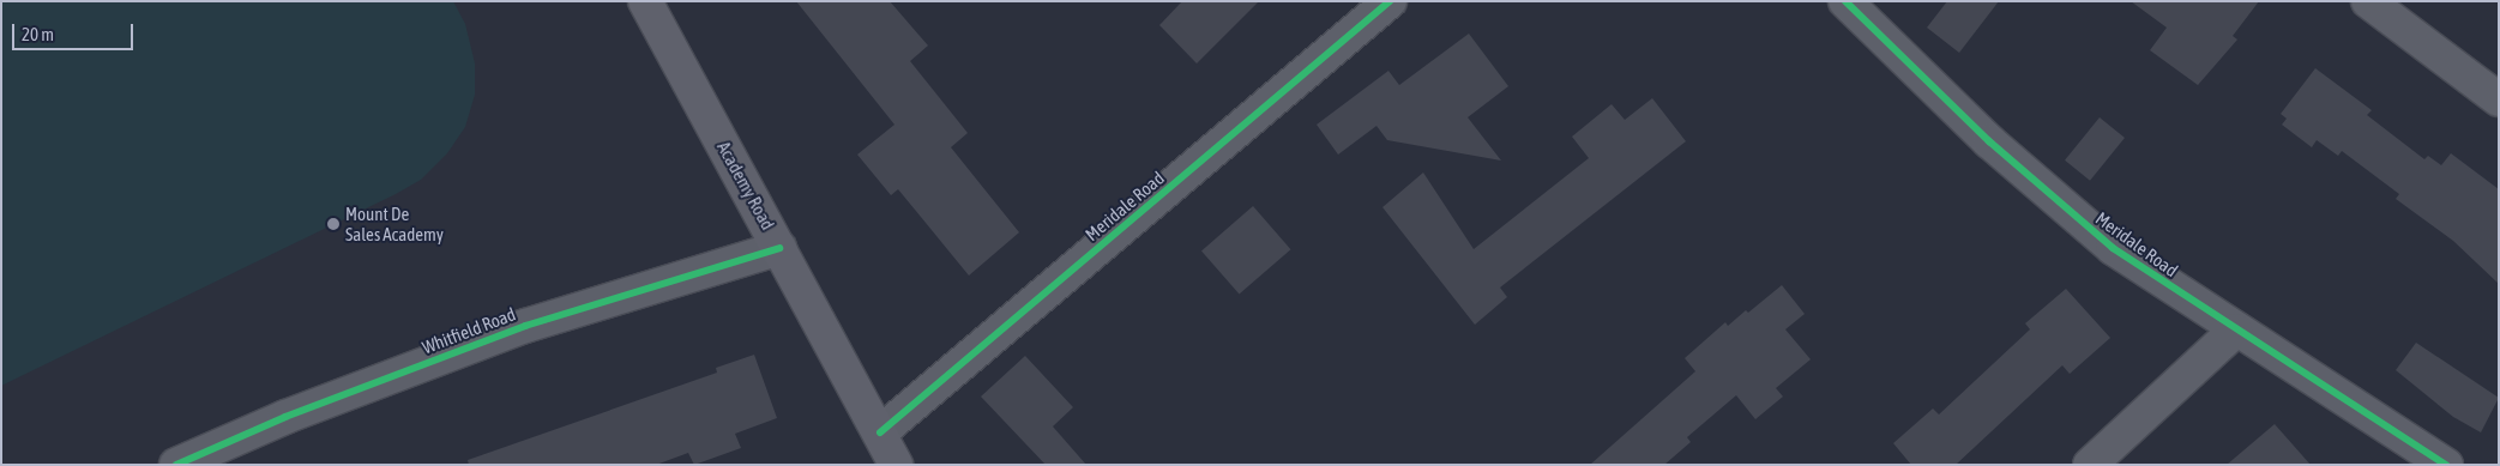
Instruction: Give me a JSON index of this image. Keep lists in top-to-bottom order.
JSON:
{
  "streets": {
    "main road": ["Academy Road"],
    "street": ["Meridale Road", "Whitfield Road"]
  },
  "crossings": [
    ["Academy Road", "Meridale Road"],
    ["Academy Road", "Whitfield Road"]
  ],
  "places": ["Mount De Sales Academy"],
  "scale_bar": "20 m"
}
